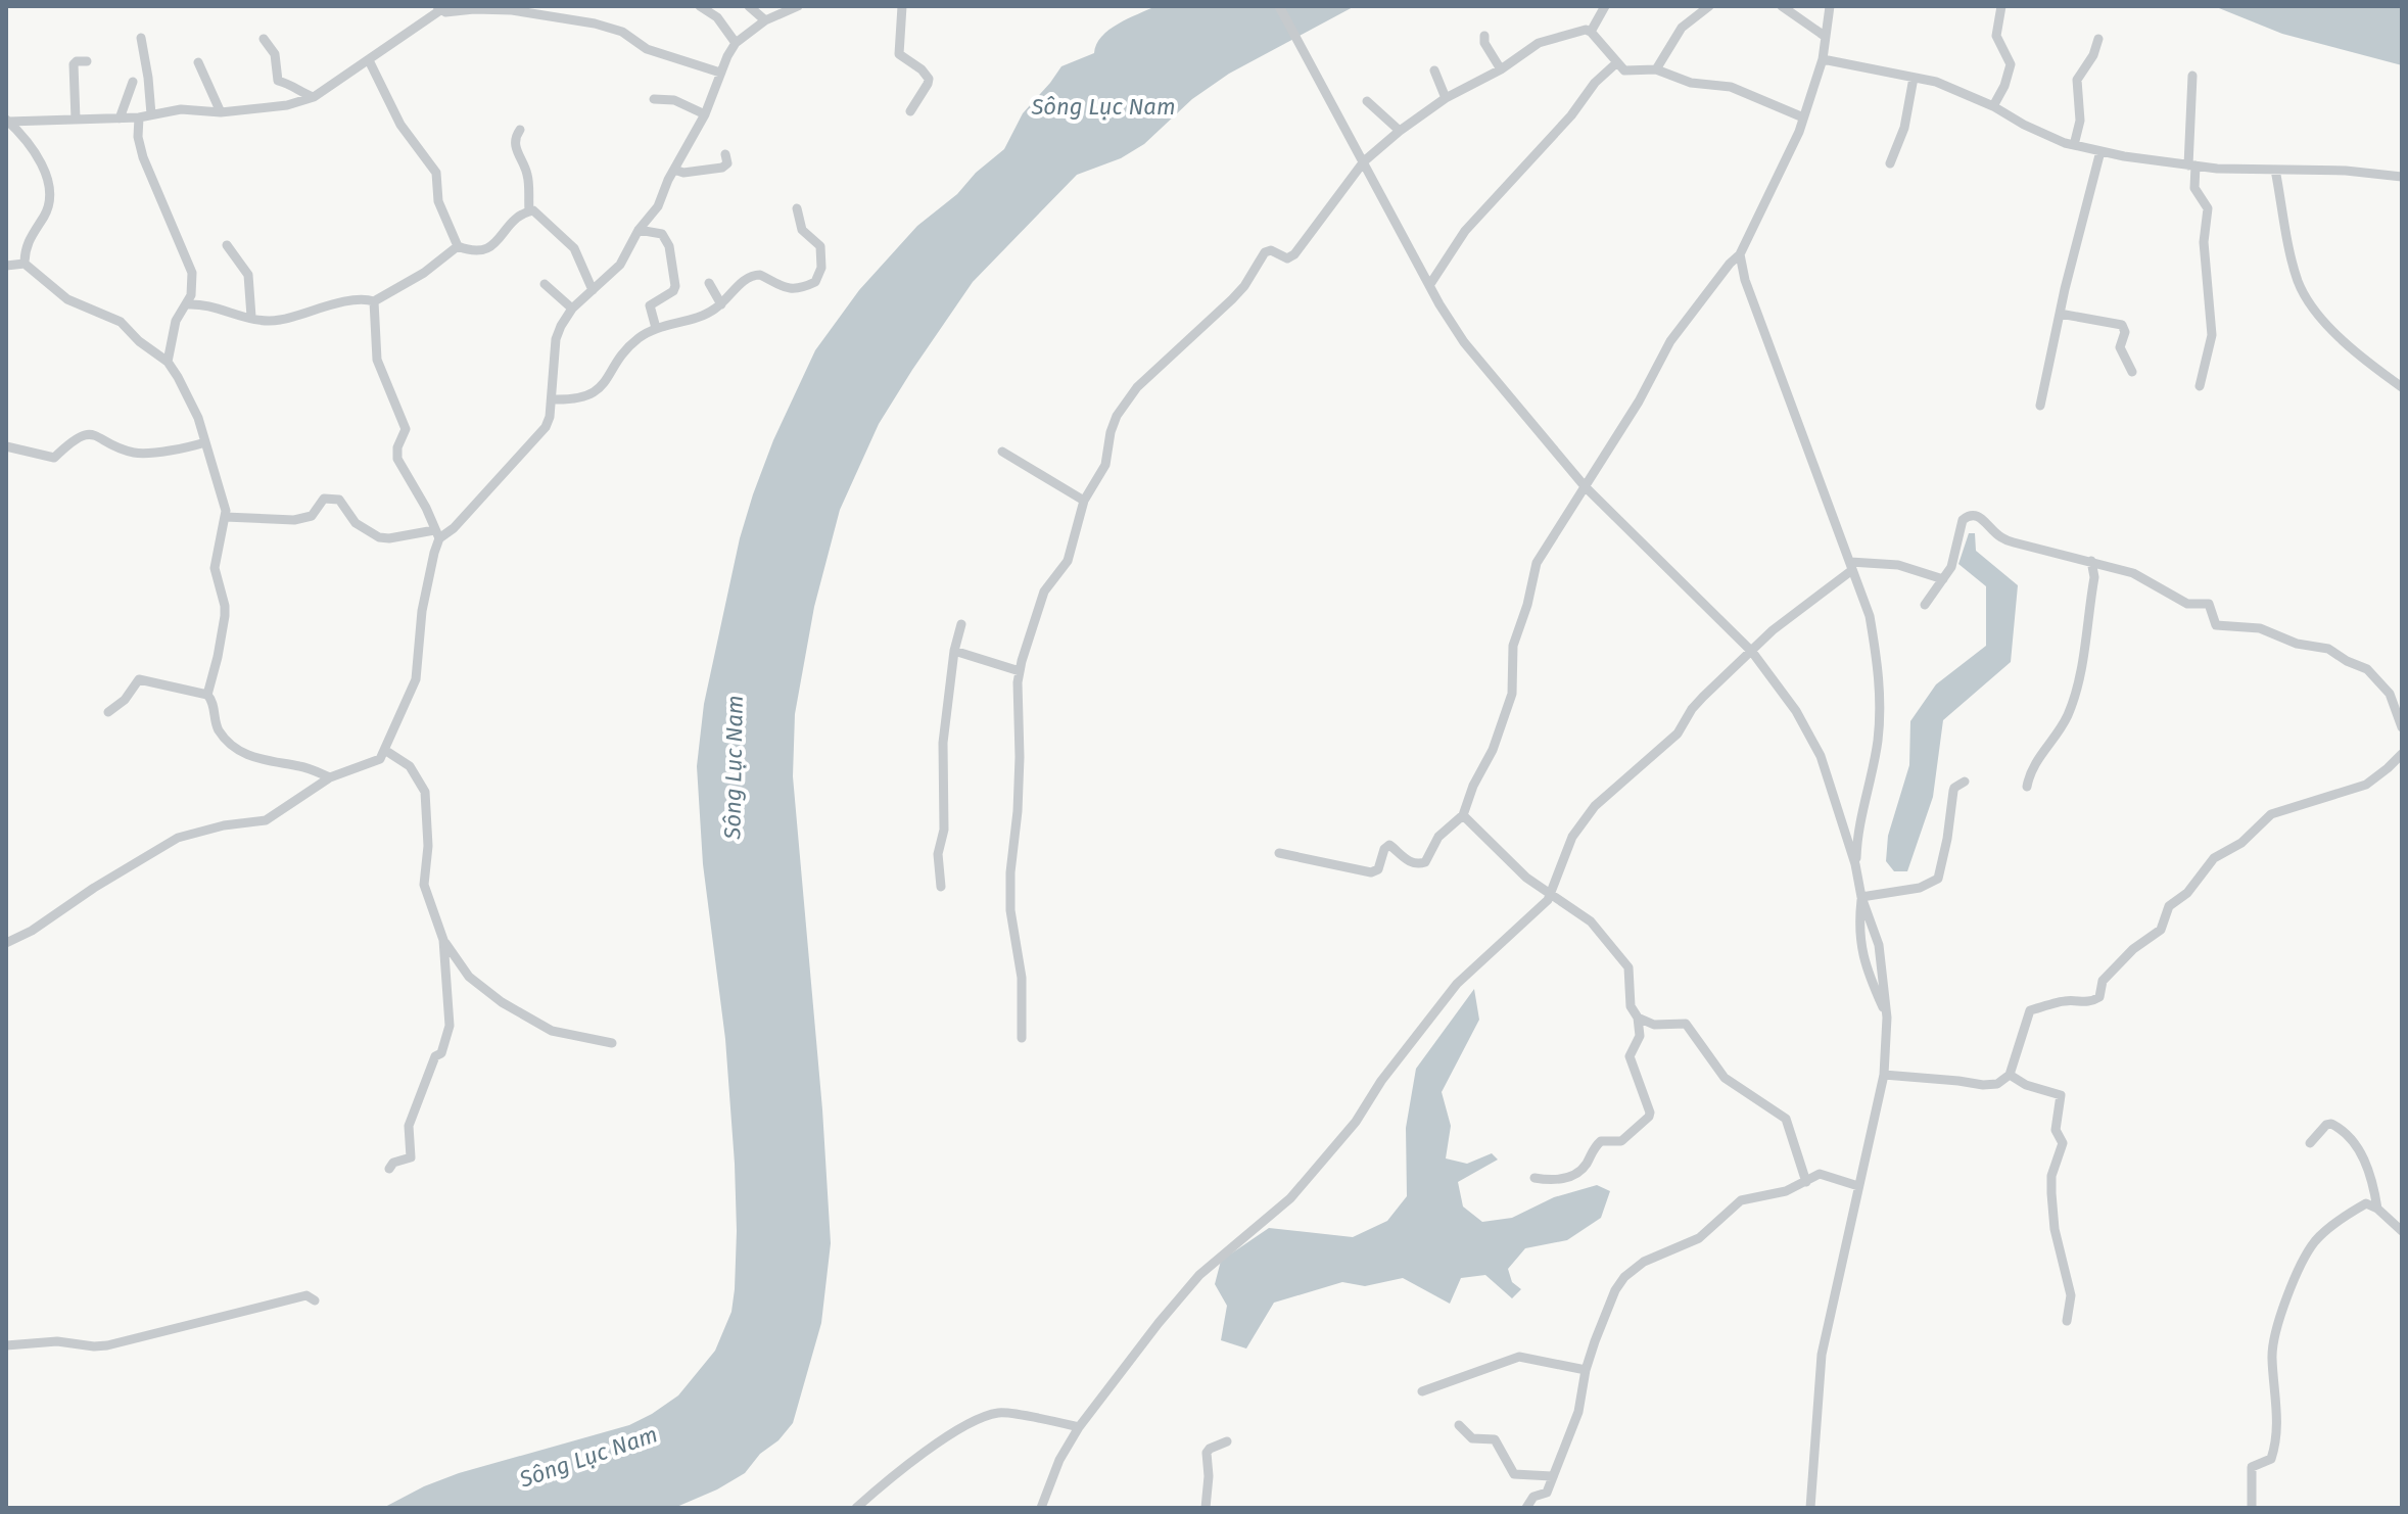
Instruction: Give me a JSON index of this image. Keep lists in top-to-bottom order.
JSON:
{
  "water": ["Sông Lục Nam"]
}
